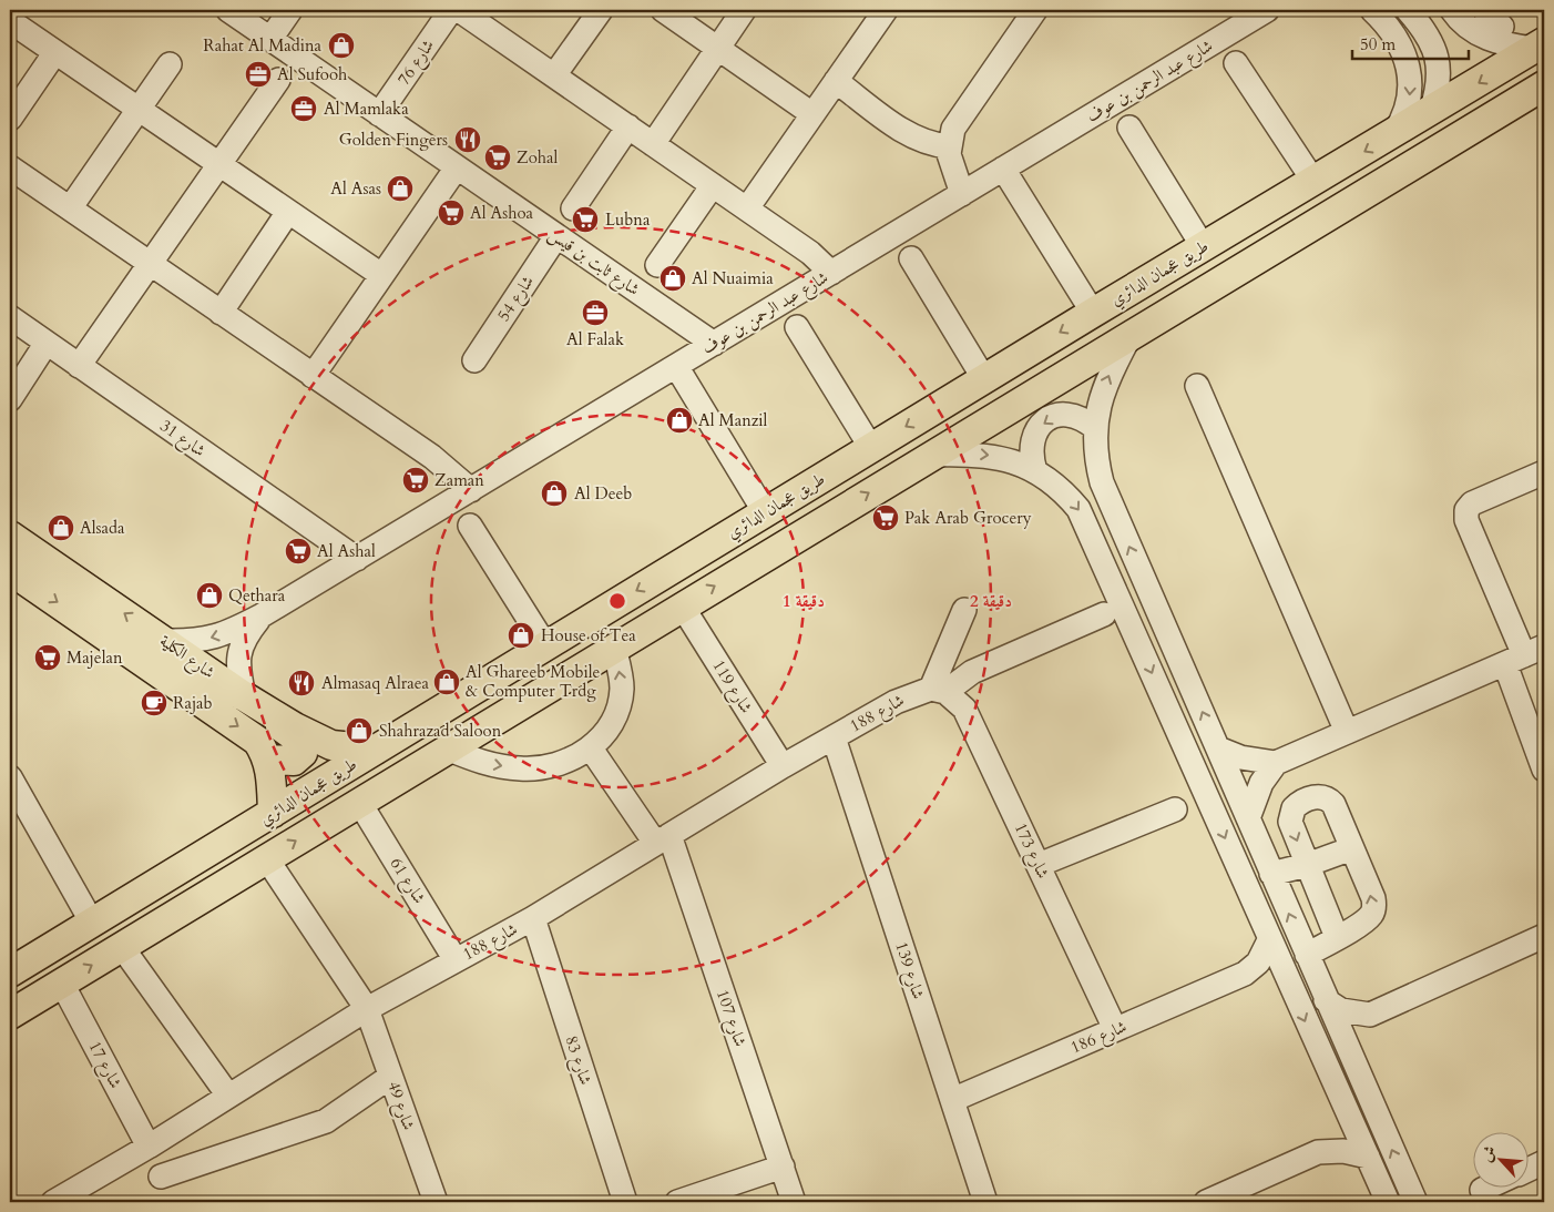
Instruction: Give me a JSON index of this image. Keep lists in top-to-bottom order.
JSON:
{
  "streets": {
    "main road": ["طريق عجمان الدائري", "شارع الكلية"],
    "street": [
      "شارع 76",
      "شارع عبد الرحمن بن عوف",
      "شارع ثابت بن قيس",
      "شارع 54",
      "شارع 31",
      "شارع 119",
      "شارع 188",
      "شارع 173",
      "شارع 61",
      "شارع 139",
      "شارع 107",
      "شارع 186",
      "شارع 83",
      "شارع 17",
      "شارع 49"
    ]
  },
  "crossings": [
    ["شارع 76", "شارع ثابت بن قيس"],
    ["شارع عبد الرحمن بن عوف", "شارع ثابت بن قيس"],
    ["شارع عبد الرحمن بن عوف", "شارع 31"],
    ["شارع عبد الرحمن بن عوف", "شارع الكلية"],
    ["شارع ثابت بن قيس", "شارع 54"],
    ["طريق عجمان الدائري", "شارع الكلية"],
    ["شارع 119", "شارع 188"],
    ["شارع 188", "شارع 173"],
    ["شارع 188", "شارع 61"],
    ["شارع 188", "شارع 139"],
    ["شارع 188", "شارع 107"],
    ["شارع 188", "شارع 83"],
    ["شارع 188", "شارع 17"],
    ["شارع 188", "شارع 49"],
    ["شارع 173", "شارع 186"],
    ["شارع 139", "شارع 186"]
  ],
  "places": {
    "shop": [
      "Rahat Al Madina",
      "Al Asas",
      "Al Nuaimia",
      "Al Manzil",
      "Al Deeb",
      "Alsada",
      "Qethara",
      "House of Tea",
      "Al Ghareeb Mobile & Computer Trdg",
      "Shahrazad Saloon"
    ],
    "office": ["Al Sufooh", "Al Mamlaka", "Al Falak"],
    "restaurant": ["Golden Fingers", "Almasaq Alraea"],
    "supermarket": [
      "Zohal",
      "Al Ashoa",
      "Lubna",
      "Zaman",
      "Pak Arab Grocery",
      "Al Ashal",
      "Majelan"
    ],
    "cafe": ["Rajab"]
  },
  "scale_bar": "50 m",
  "north": "top left",
  "rings": ["1 دقيقة", "2 دقيقة"]
}
